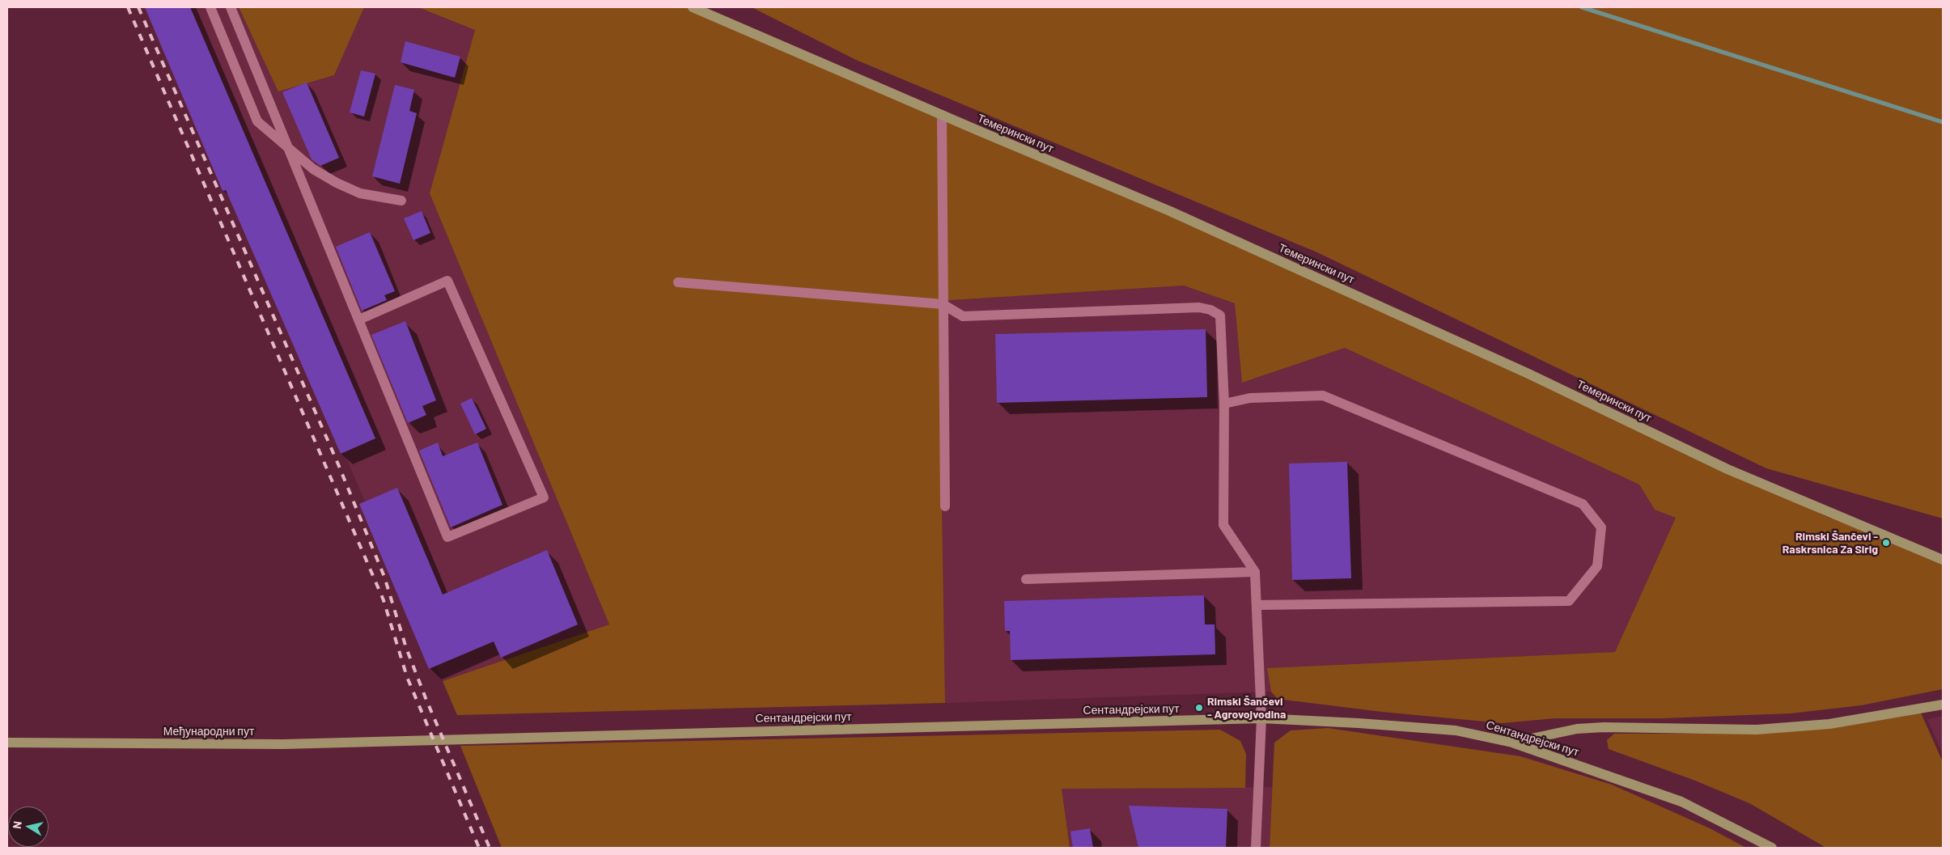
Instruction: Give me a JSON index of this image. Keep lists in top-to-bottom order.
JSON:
{
  "streets": {
    "main road": ["Темерински пут", "Сентандрејски пут", "Међународни пут"]
  },
  "crossings": [
    ["Сентандрејски пут", "Међународни пут"]
  ],
  "places": ["Rimski Šančevi - Raskrsnica Za Sirig", "Rimski Šančevi - Agrovojvodina"],
  "north": "left"
}
